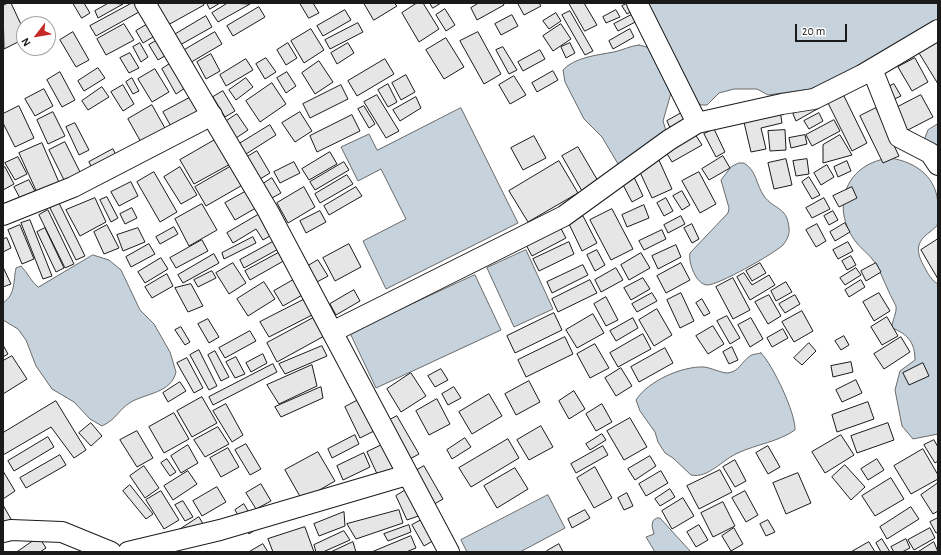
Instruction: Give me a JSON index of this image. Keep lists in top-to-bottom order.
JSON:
{
  "scale_bar": "20 m",
  "north": "bottom left"
}
